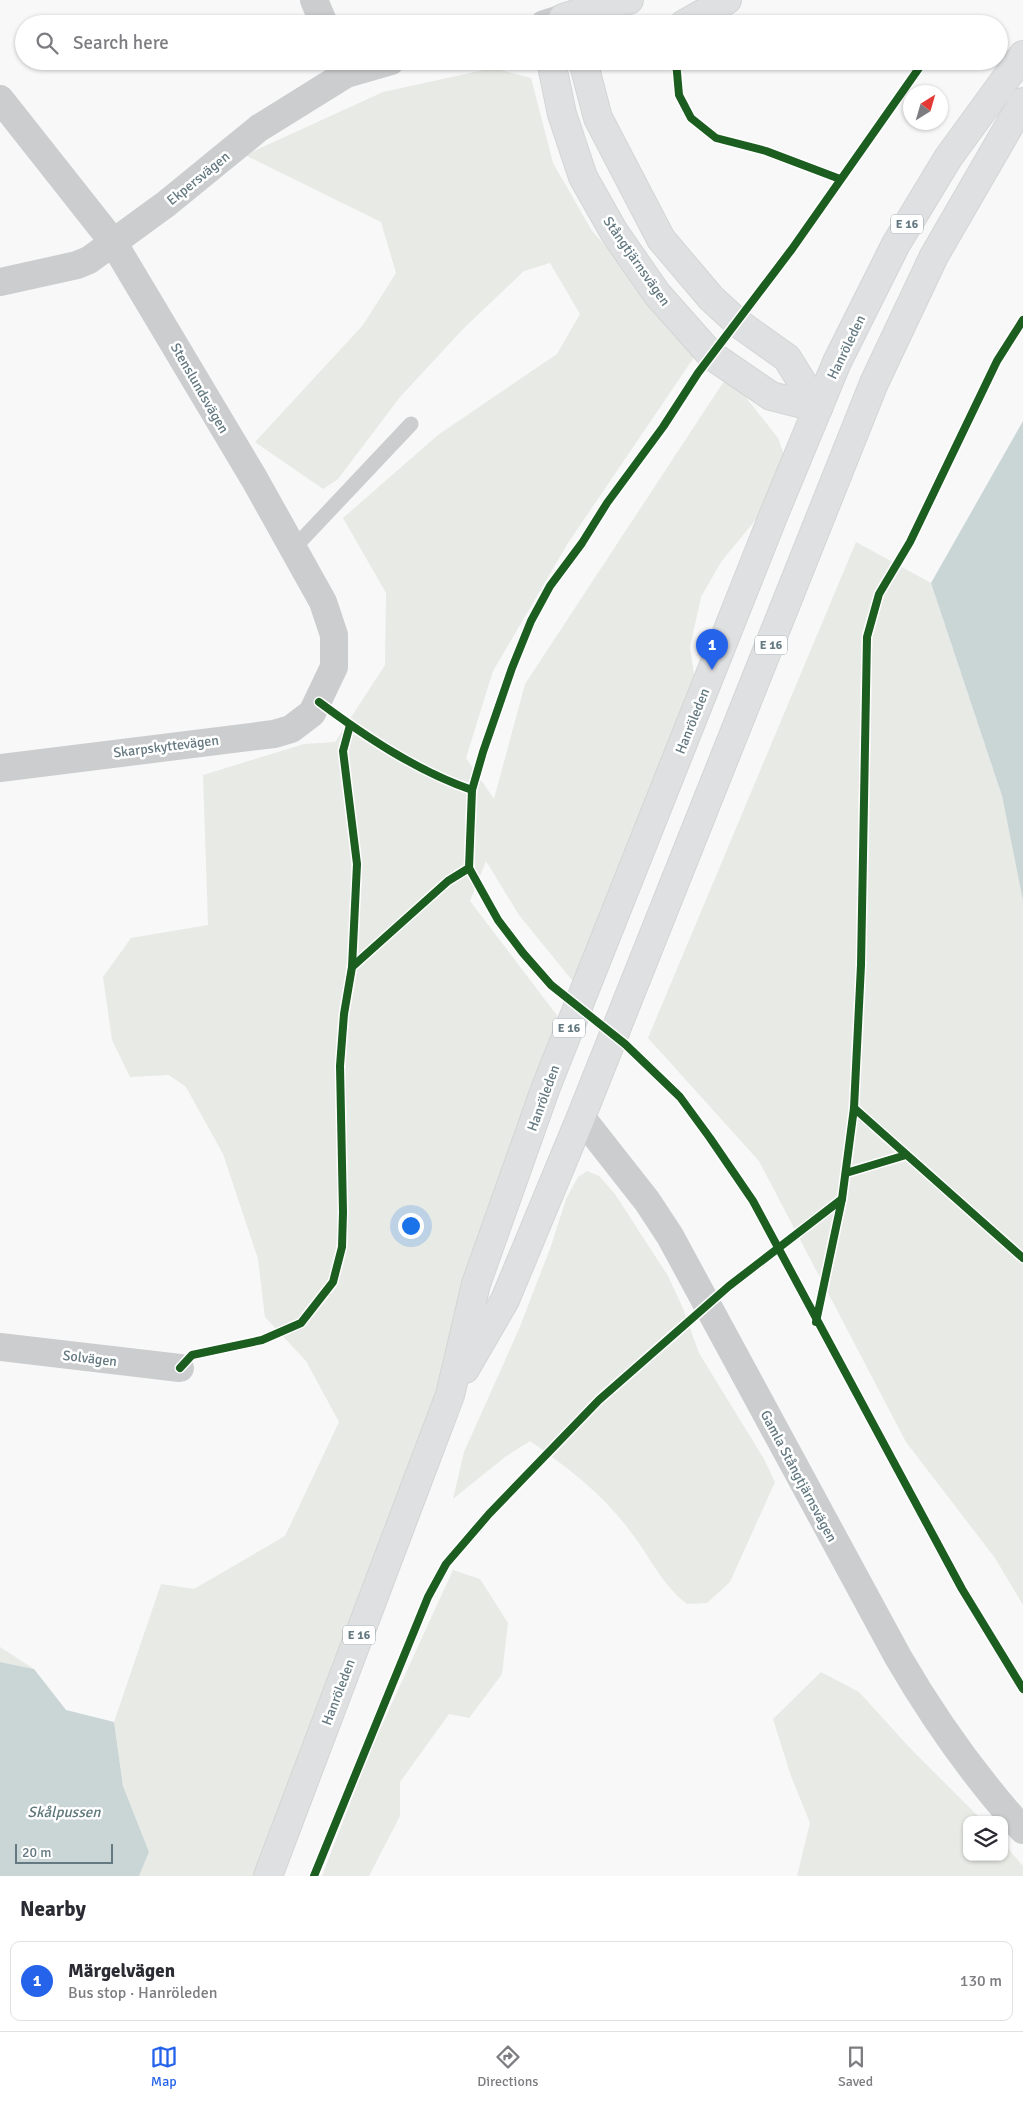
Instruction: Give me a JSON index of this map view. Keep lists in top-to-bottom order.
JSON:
{
  "streets": {
    "main road": ["E 16", "Stångtjärnsvägen", "Hanröleden"],
    "street": [
      "Ekpersvägen",
      "Stenslundsvägen",
      "Skarpskyttevägen",
      "Solvägen",
      "Gamla Stångtjärnsvägen"
    ]
  },
  "crossings": [
    ["Ekpersvägen", "Stenslundsvägen"],
    ["Stångtjärnsvägen", "Hanröleden"],
    ["Hanröleden", "Gamla Stångtjärnsvägen"],
    ["Stenslundsvägen", "Skarpskyttevägen"]
  ],
  "water": ["Skålpussen"],
  "scale_bar": "20 m",
  "north": "top right",
  "page": {
    "search": "Search here",
    "pins": "1",
    "scale": "20 m",
    "heading": "Nearby",
    "list": [
      {
        "mark": "1",
        "name": "Märgelvägen",
        "note": "Bus stop · Hanröleden",
        "value": "130 m"
      }
    ],
    "nav": ["Map", "Directions", "Saved"]
  }
}
